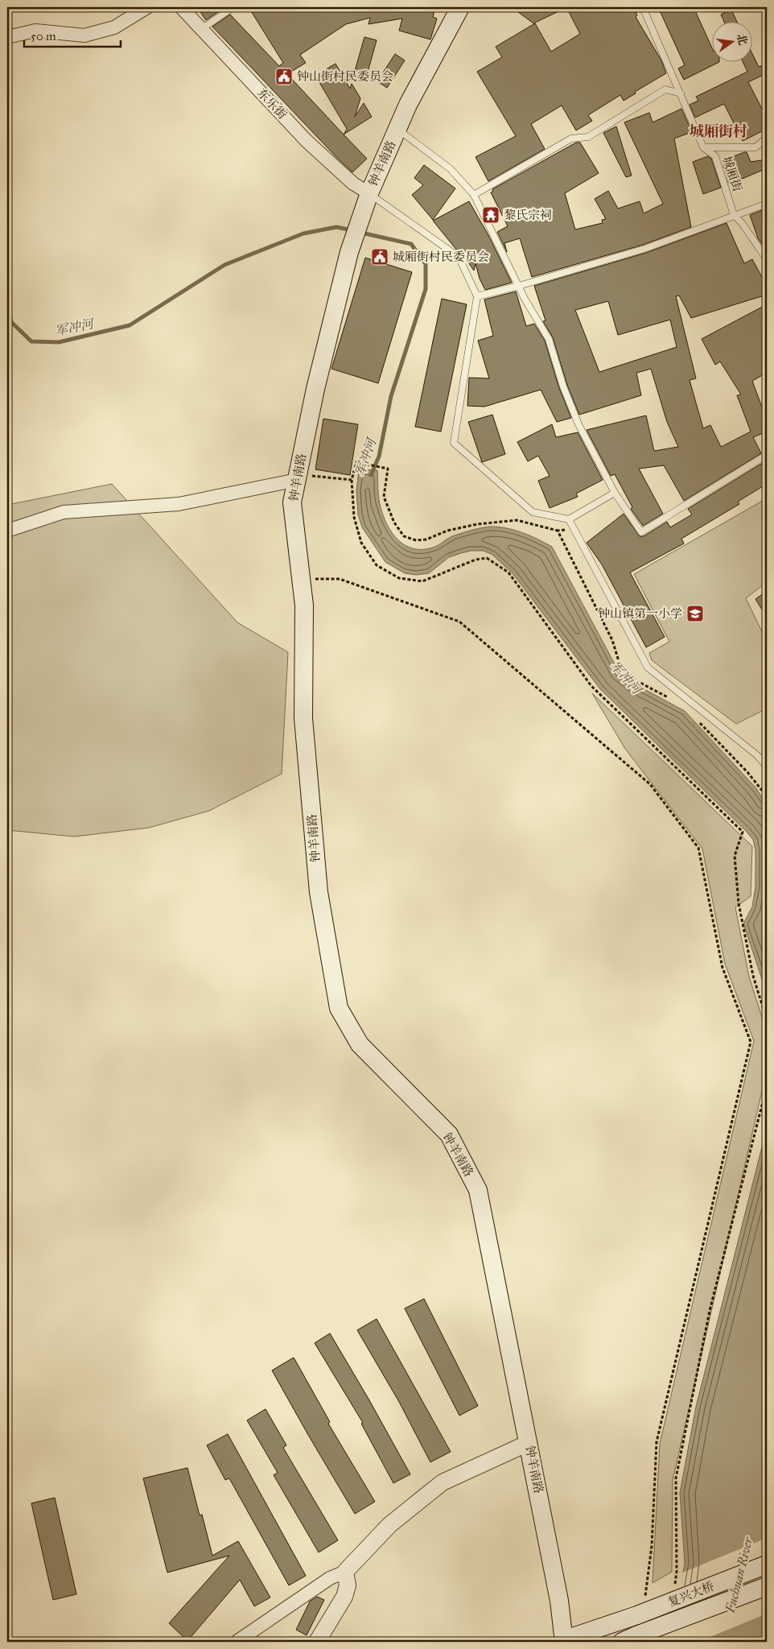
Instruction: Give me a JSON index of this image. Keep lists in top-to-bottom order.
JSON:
{
  "streets": {
    "main road": ["钟羊南路", "复兴大桥"],
    "street": ["东乐街"],
    "lane": ["城厢街"]
  },
  "crossings": [
    ["东乐街", "钟羊南路"],
    ["钟羊南路", "复兴大桥"]
  ],
  "districts": ["城厢街村"],
  "water": ["军冲河", "Fuchuan River"],
  "places": {
    "public building": ["钟山街村民委员会", "城厢街村民委员会"],
    "temple": ["黎氏宗祠"],
    "school or university": ["钟山镇第一小学"]
  },
  "scale_bar": "50 m",
  "north": "right"
}
